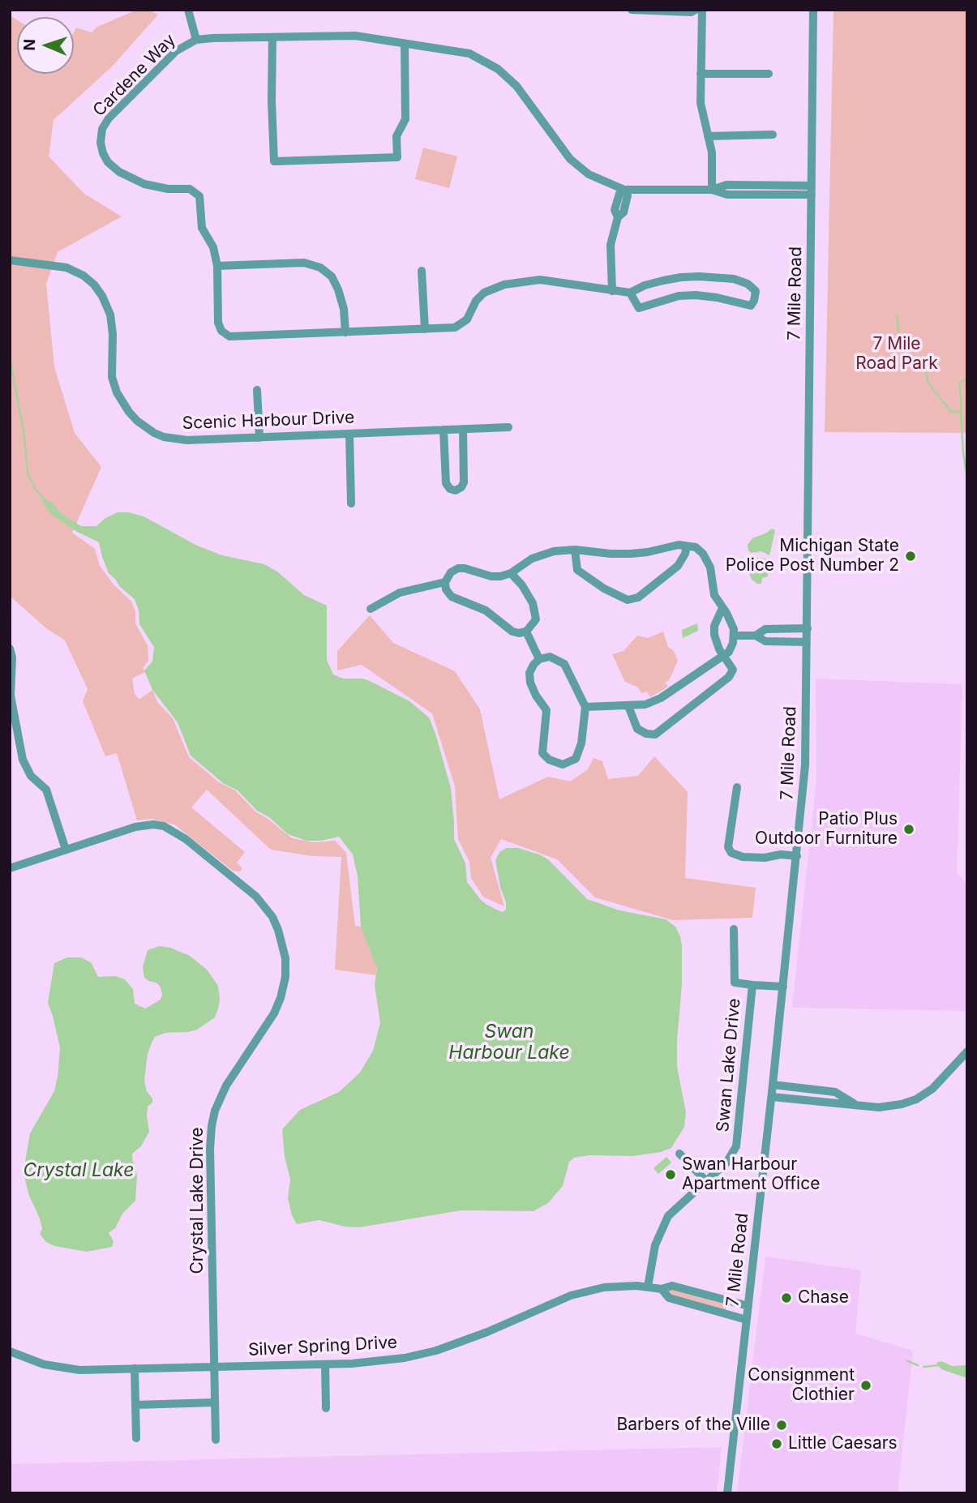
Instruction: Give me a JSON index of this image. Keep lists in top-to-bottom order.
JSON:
{
  "streets": {
    "street": [
      "Cardene Way",
      "7 Mile Road",
      "Scenic Harbour Drive",
      "Swan Lake Drive",
      "Crystal Lake Drive",
      "Silver Spring Drive"
    ]
  },
  "crossings": [
    ["7 Mile Road", "Swan Lake Drive"],
    ["7 Mile Road", "Silver Spring Drive"],
    ["Swan Lake Drive", "Silver Spring Drive"],
    ["Crystal Lake Drive", "Silver Spring Drive"]
  ],
  "water": ["Swan Harbour Lake", "Crystal Lake"],
  "parks": ["7 Mile Road Park"],
  "places": [
    "Michigan State Police Post Number 2",
    "Patio Plus Outdoor Furniture",
    "Swan Harbour Apartment Office",
    "Chase",
    "Consignment Clothier",
    "Barbers of the Ville",
    "Little Caesars"
  ],
  "north": "left"
}
